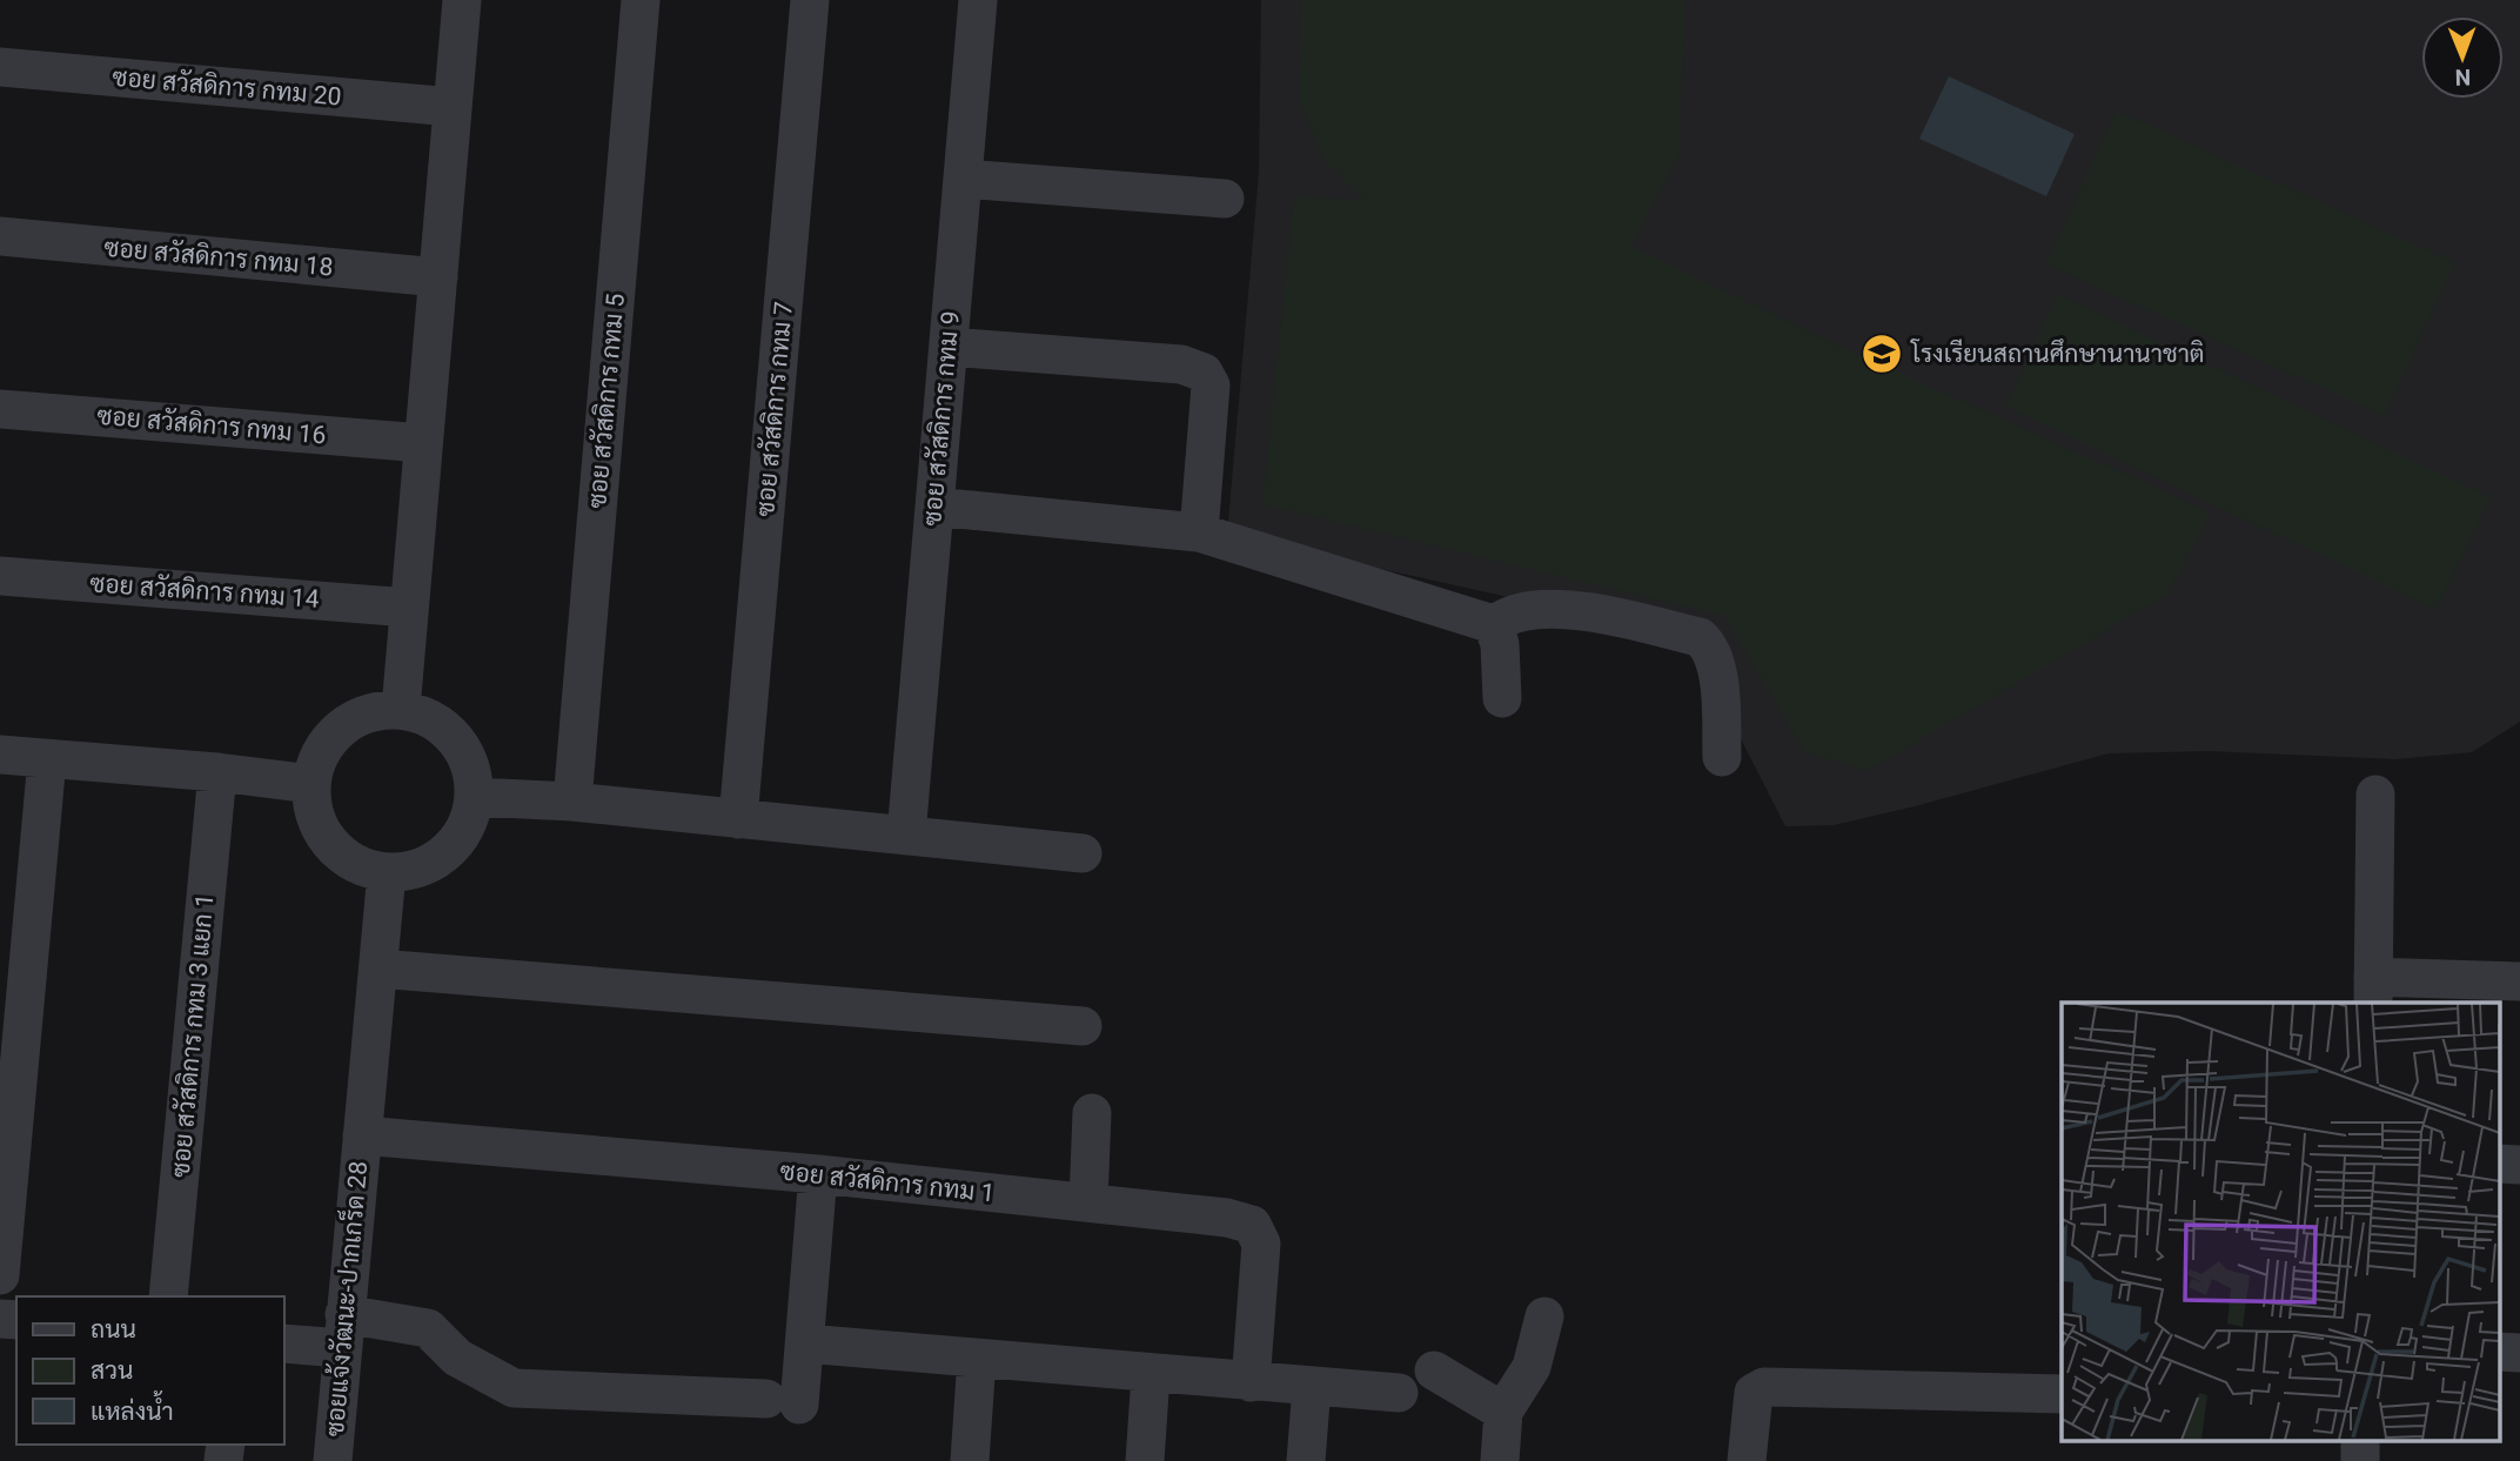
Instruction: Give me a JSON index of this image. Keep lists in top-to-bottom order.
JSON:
{
  "streets": {
    "street": [
      "ซอย สวัสดิการ กทม 20",
      "ซอย สวัสดิการ กทม 18",
      "ซอย สวัสดิการ กทม 5",
      "ซอย สวัสดิการ กทม 7",
      "ซอย สวัสดิการ กทม 9",
      "ซอย สวัสดิการ กทม 16",
      "ซอย สวัสดิการ กทม 14",
      "ซอย สวัสดิการ กทม 3 แยก 1",
      "ซอย สวัสดิการ กทม 1",
      "ซอยแจ้งวัฒนะ-ปากเกร็ด 28"
    ]
  },
  "crossings": [
    ["ซอย สวัสดิการ กทม 1", "ซอยแจ้งวัฒนะ-ปากเกร็ด 28"]
  ],
  "places": {
    "school or university": ["โรงเรียนสถานศึกษานานาชาติ"]
  },
  "legend": ["ถนน", "สวน", "แหล่งน้ำ"],
  "north": "bottom"
}
